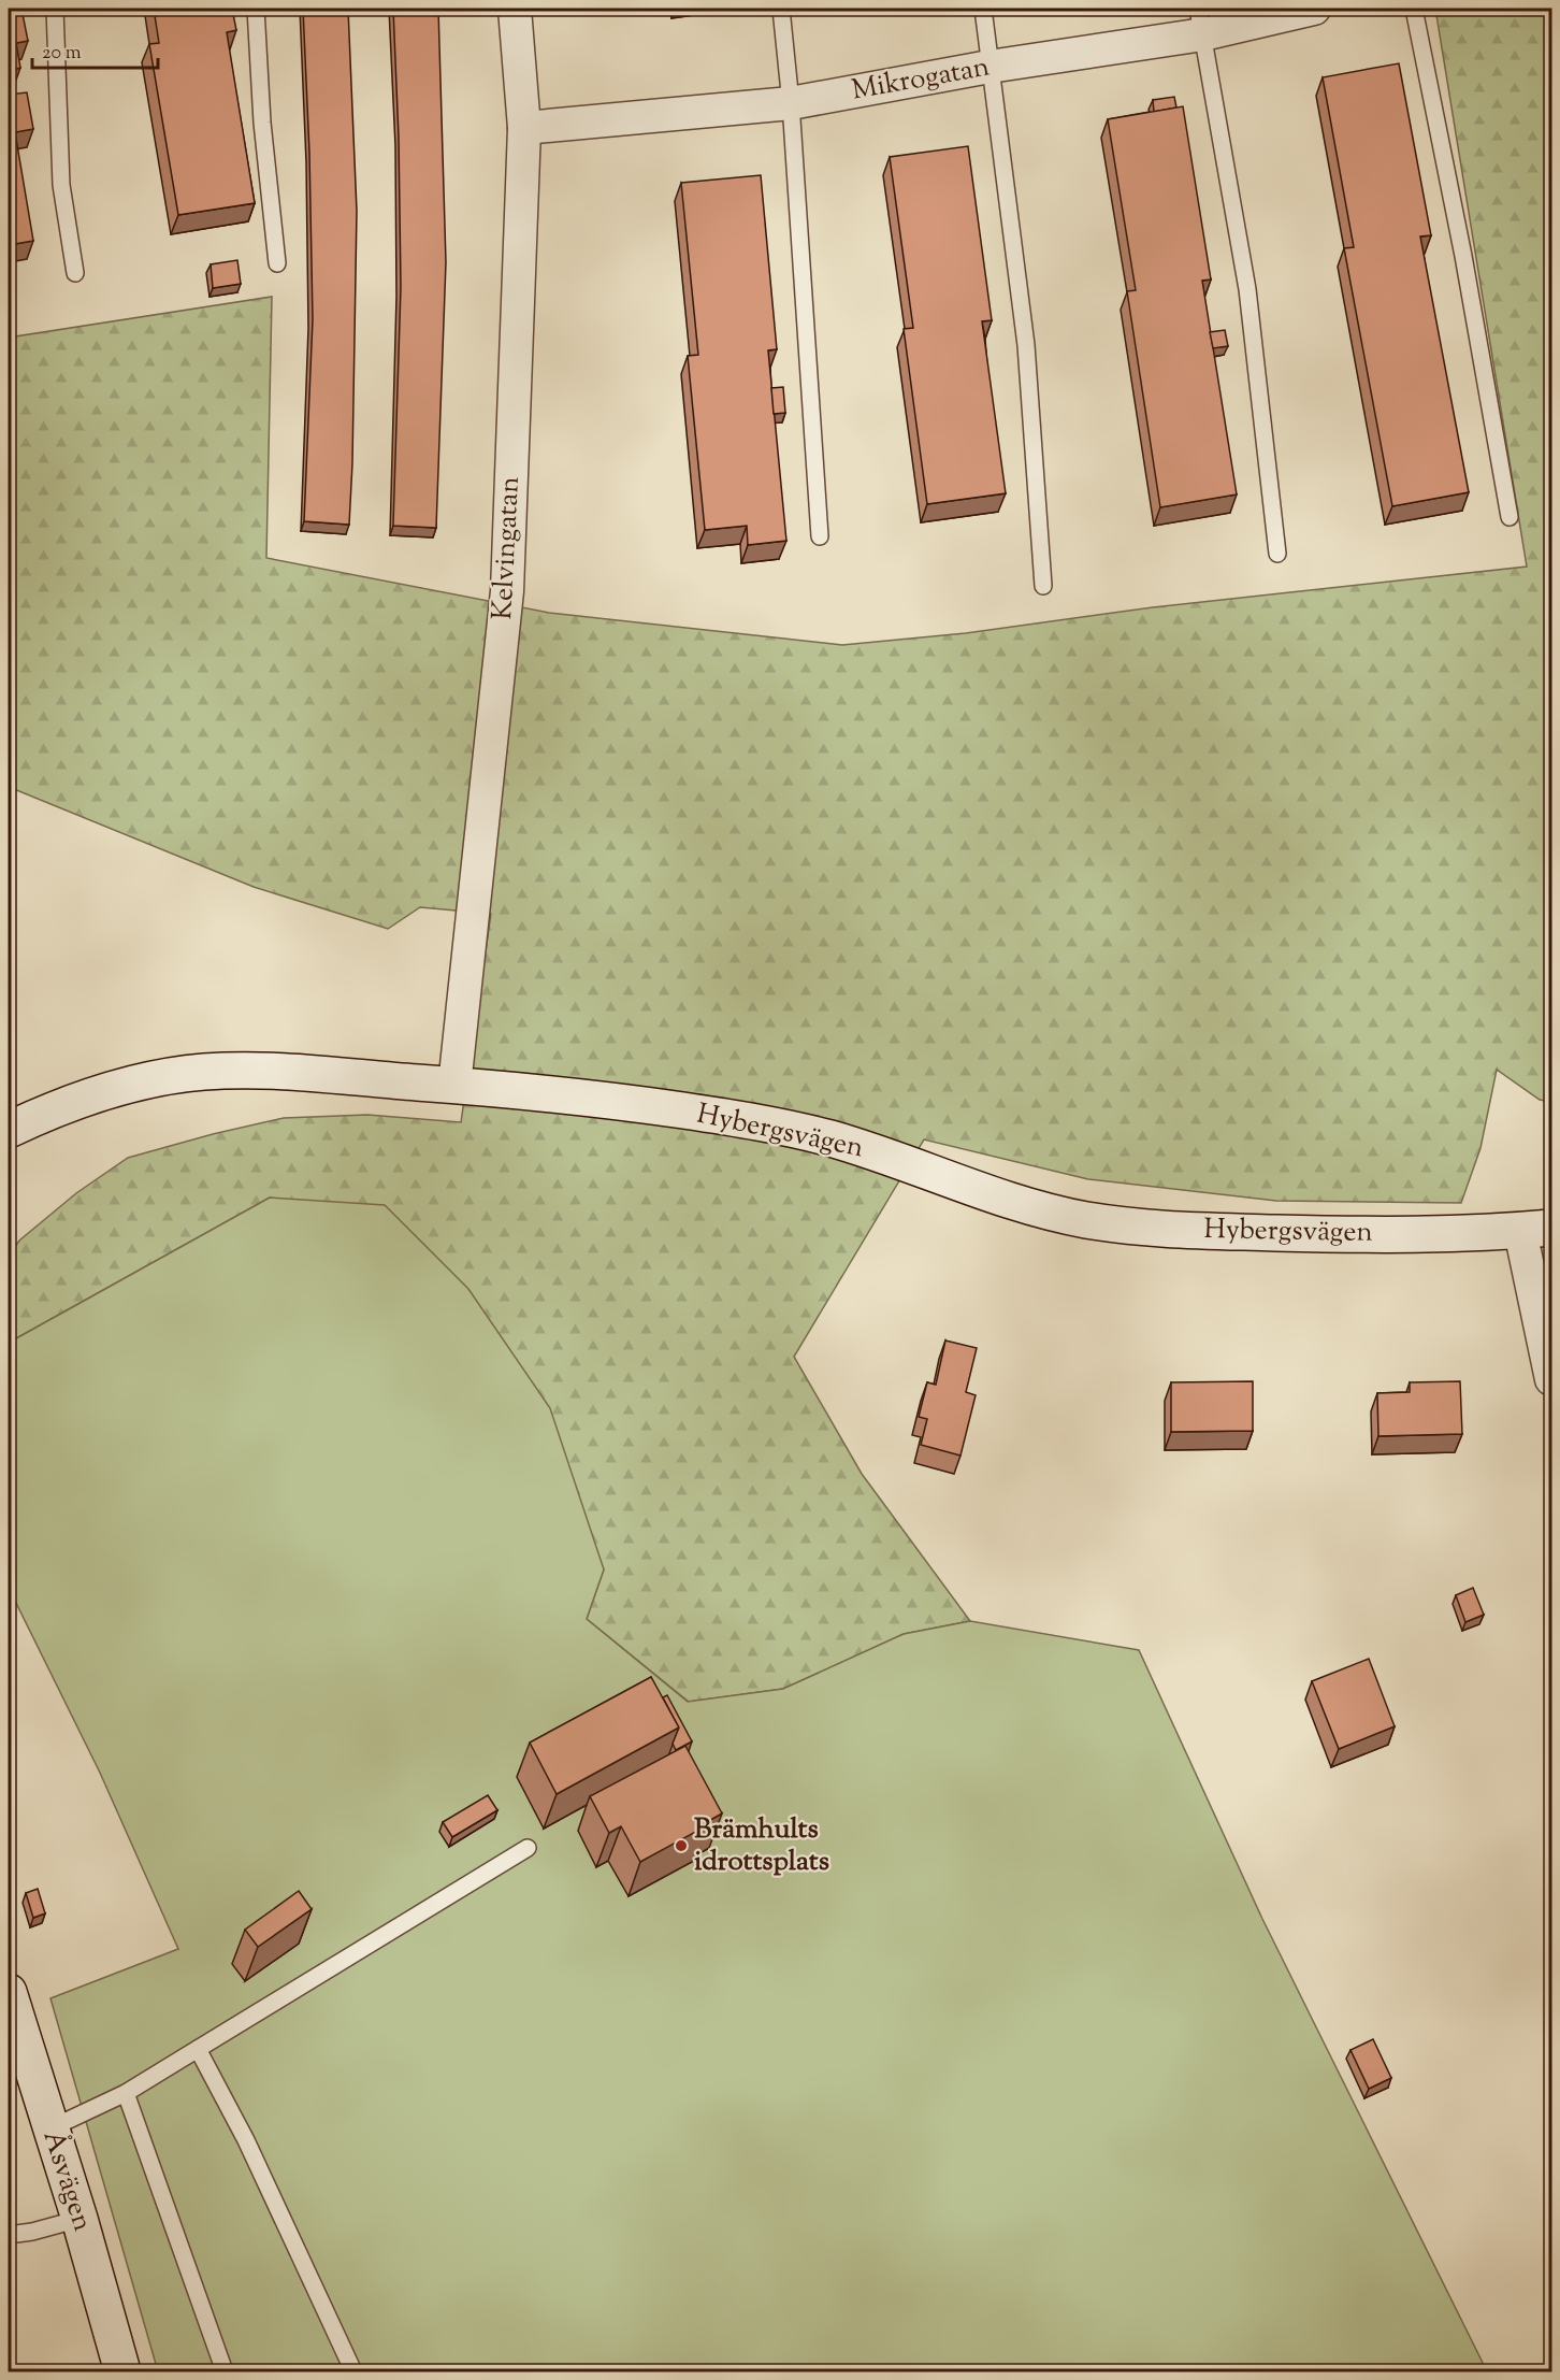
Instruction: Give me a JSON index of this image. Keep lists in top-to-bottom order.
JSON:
{
  "streets": {
    "street": [
      "Mikrogatan",
      "Kelvingatan",
      "Hybergsvägen",
      "Åsvägen"
    ]
  },
  "crossings": [
    ["Mikrogatan", "Kelvingatan"],
    ["Kelvingatan", "Hybergsvägen"]
  ],
  "places": ["Brämhults idrottsplats"],
  "scale_bar": "20 m"
}
